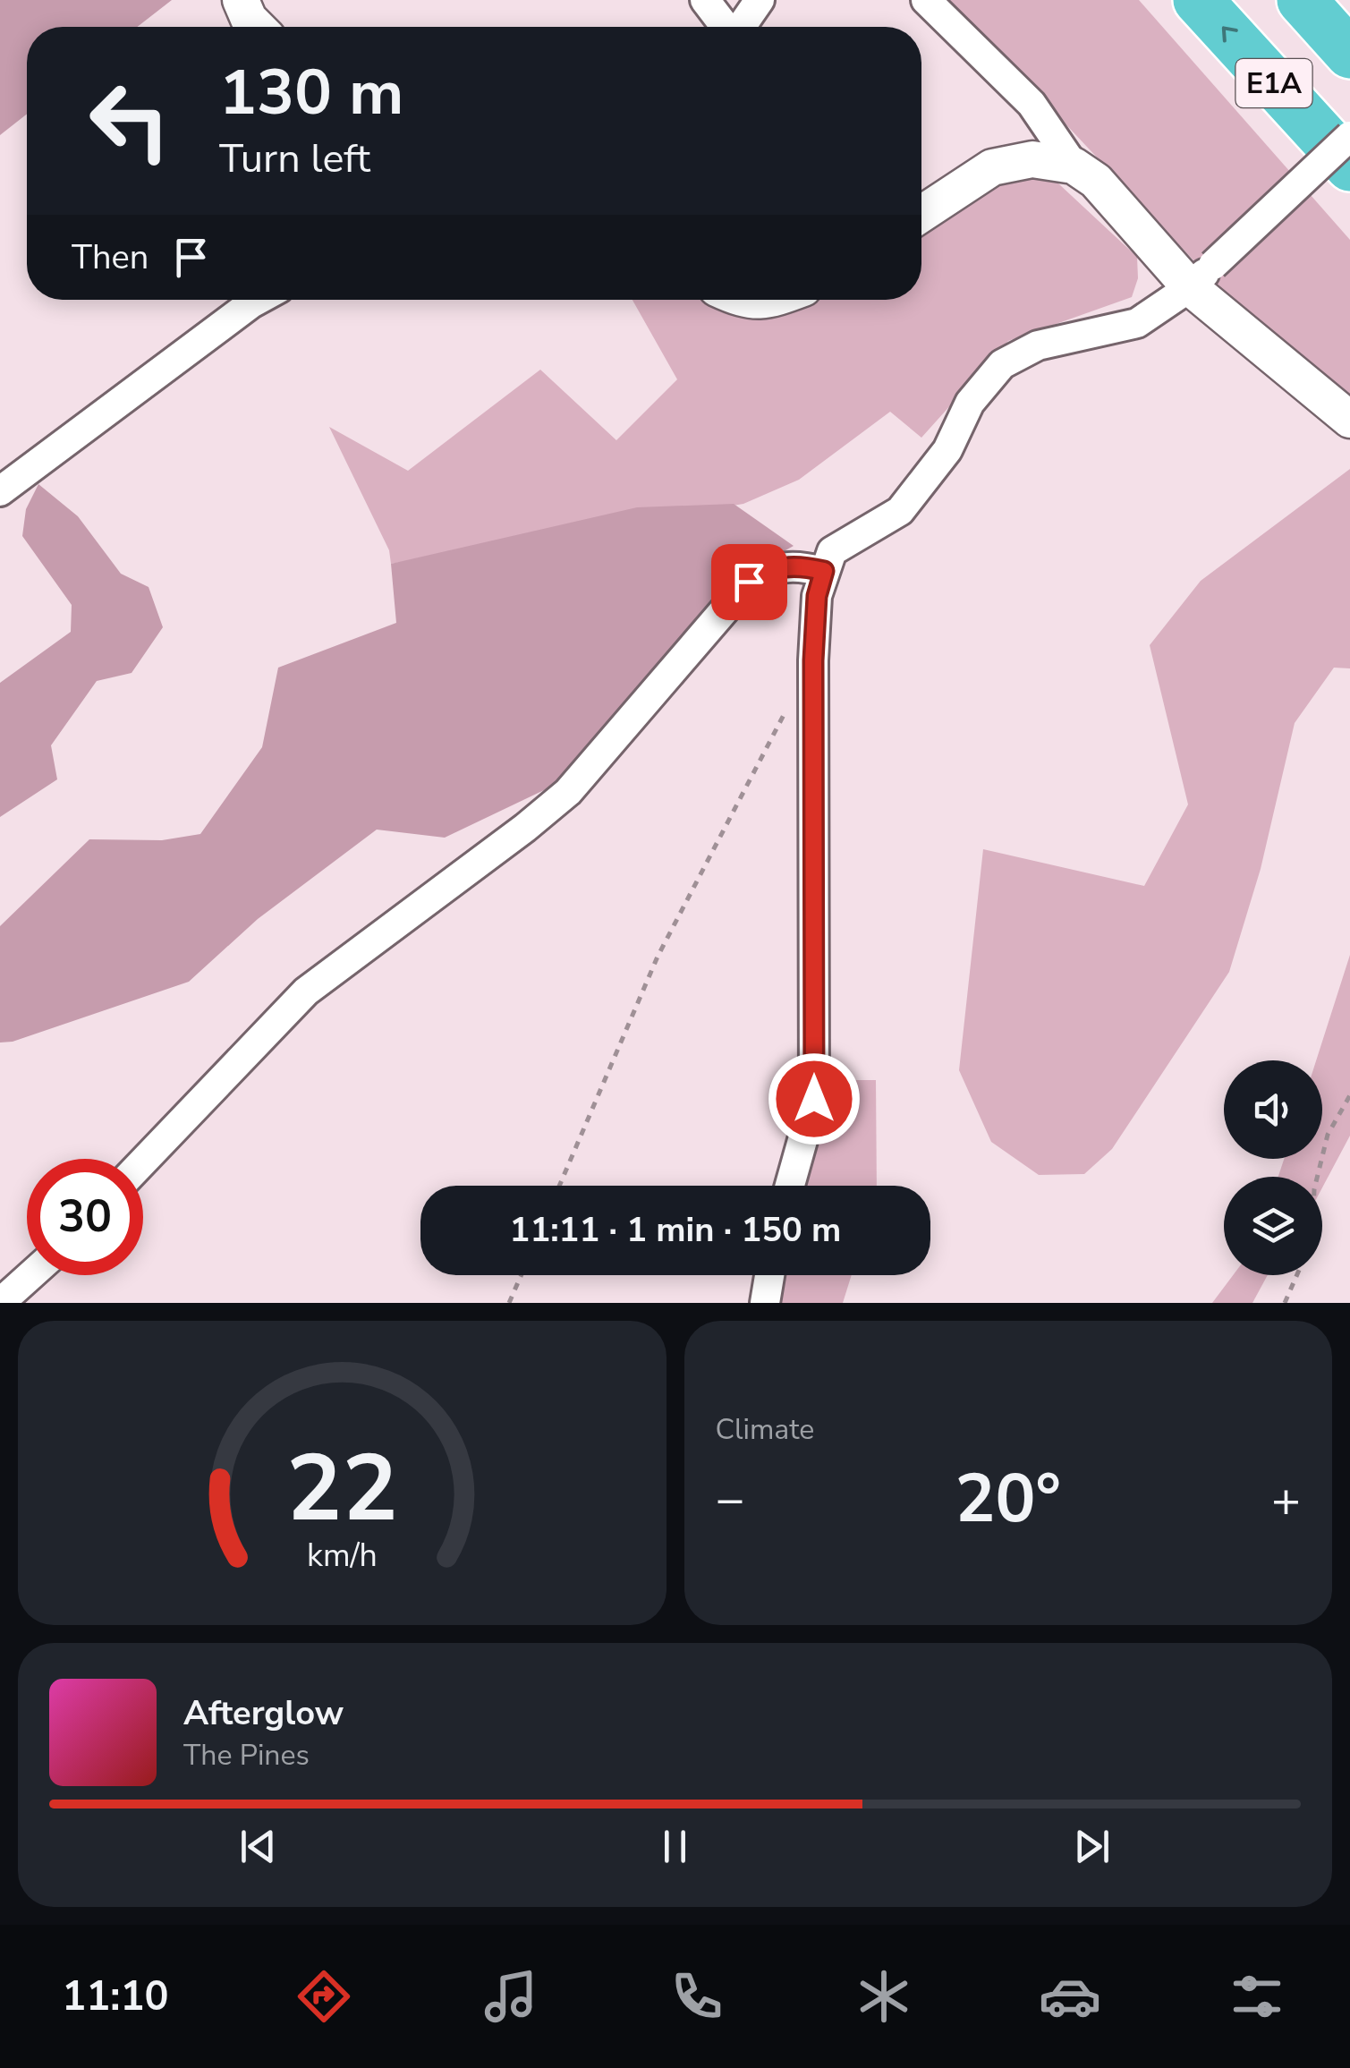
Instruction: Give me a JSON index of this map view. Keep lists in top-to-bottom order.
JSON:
{
  "streets": {
    "highway": ["E1A"]
  },
  "page": {
    "turn": ["130 m", "Turn left"],
    "then": "Then",
    "limit": "30",
    "trip": "11:11 · 1 min · 150 m",
    "tile": "Climate",
    "heat": ["−", "20°", "+"],
    "song": ["Afterglow", "The Pines"],
    "tabs": "11:10",
    "gauge": ["22", "km/h"]
  }
}
